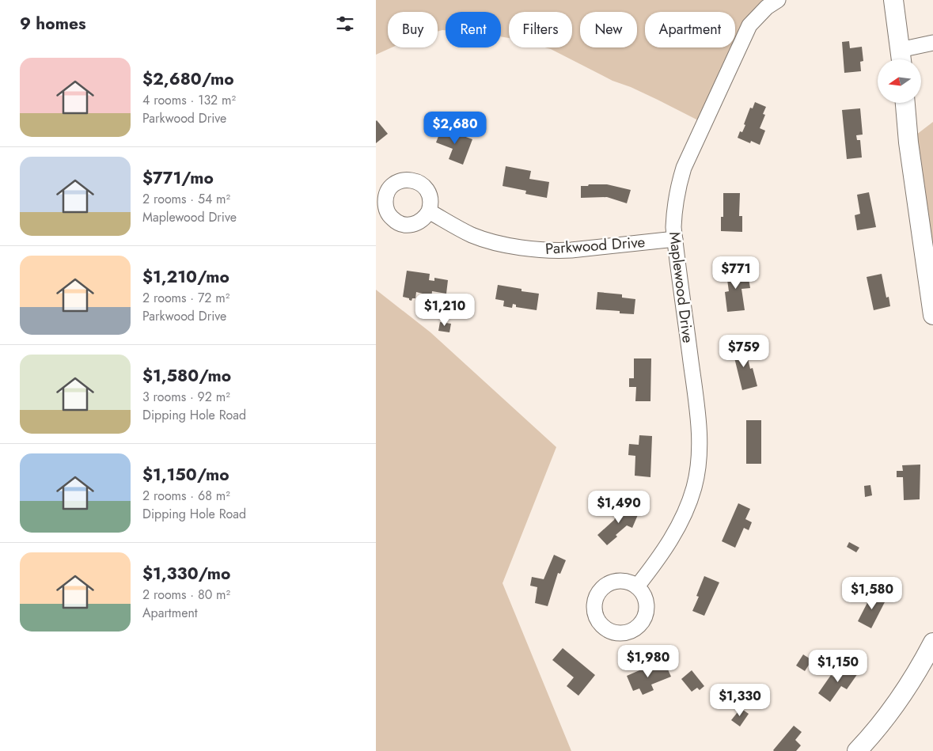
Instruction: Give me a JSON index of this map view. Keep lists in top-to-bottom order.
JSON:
{
  "streets": {
    "street": ["Parkwood Drive", "Maplewood Drive"]
  },
  "crossings": [
    ["Parkwood Drive", "Maplewood Drive"]
  ],
  "north": "left",
  "page": {
    "heading": "9 homes",
    "chip": [
      "Buy",
      "Rent",
      "Filters",
      "New",
      "Apartment"
    ],
    "list": [
      {
        "name": "$2,680/mo",
        "note": "4 rooms · 132 m² · Parkwood Drive"
      },
      {
        "name": "$771/mo",
        "note": "2 rooms · 54 m² · Maplewood Drive"
      },
      {
        "name": "$1,210/mo",
        "note": "2 rooms · 72 m² · Parkwood Drive"
      },
      {
        "name": "$1,580/mo",
        "note": "3 rooms · 92 m² · Dipping Hole Road"
      },
      {
        "name": "$1,150/mo",
        "note": "2 rooms · 68 m² · Dipping Hole Road"
      },
      {
        "name": "$1,330/mo",
        "note": "2 rooms · 80 m² · Apartment"
      }
    ],
    "price": [
      "$2,680",
      "$771",
      "$1,210",
      "$759",
      "$1,490",
      "$1,580",
      "$1,980",
      "$1,150",
      "$1,330"
    ]
  }
}
